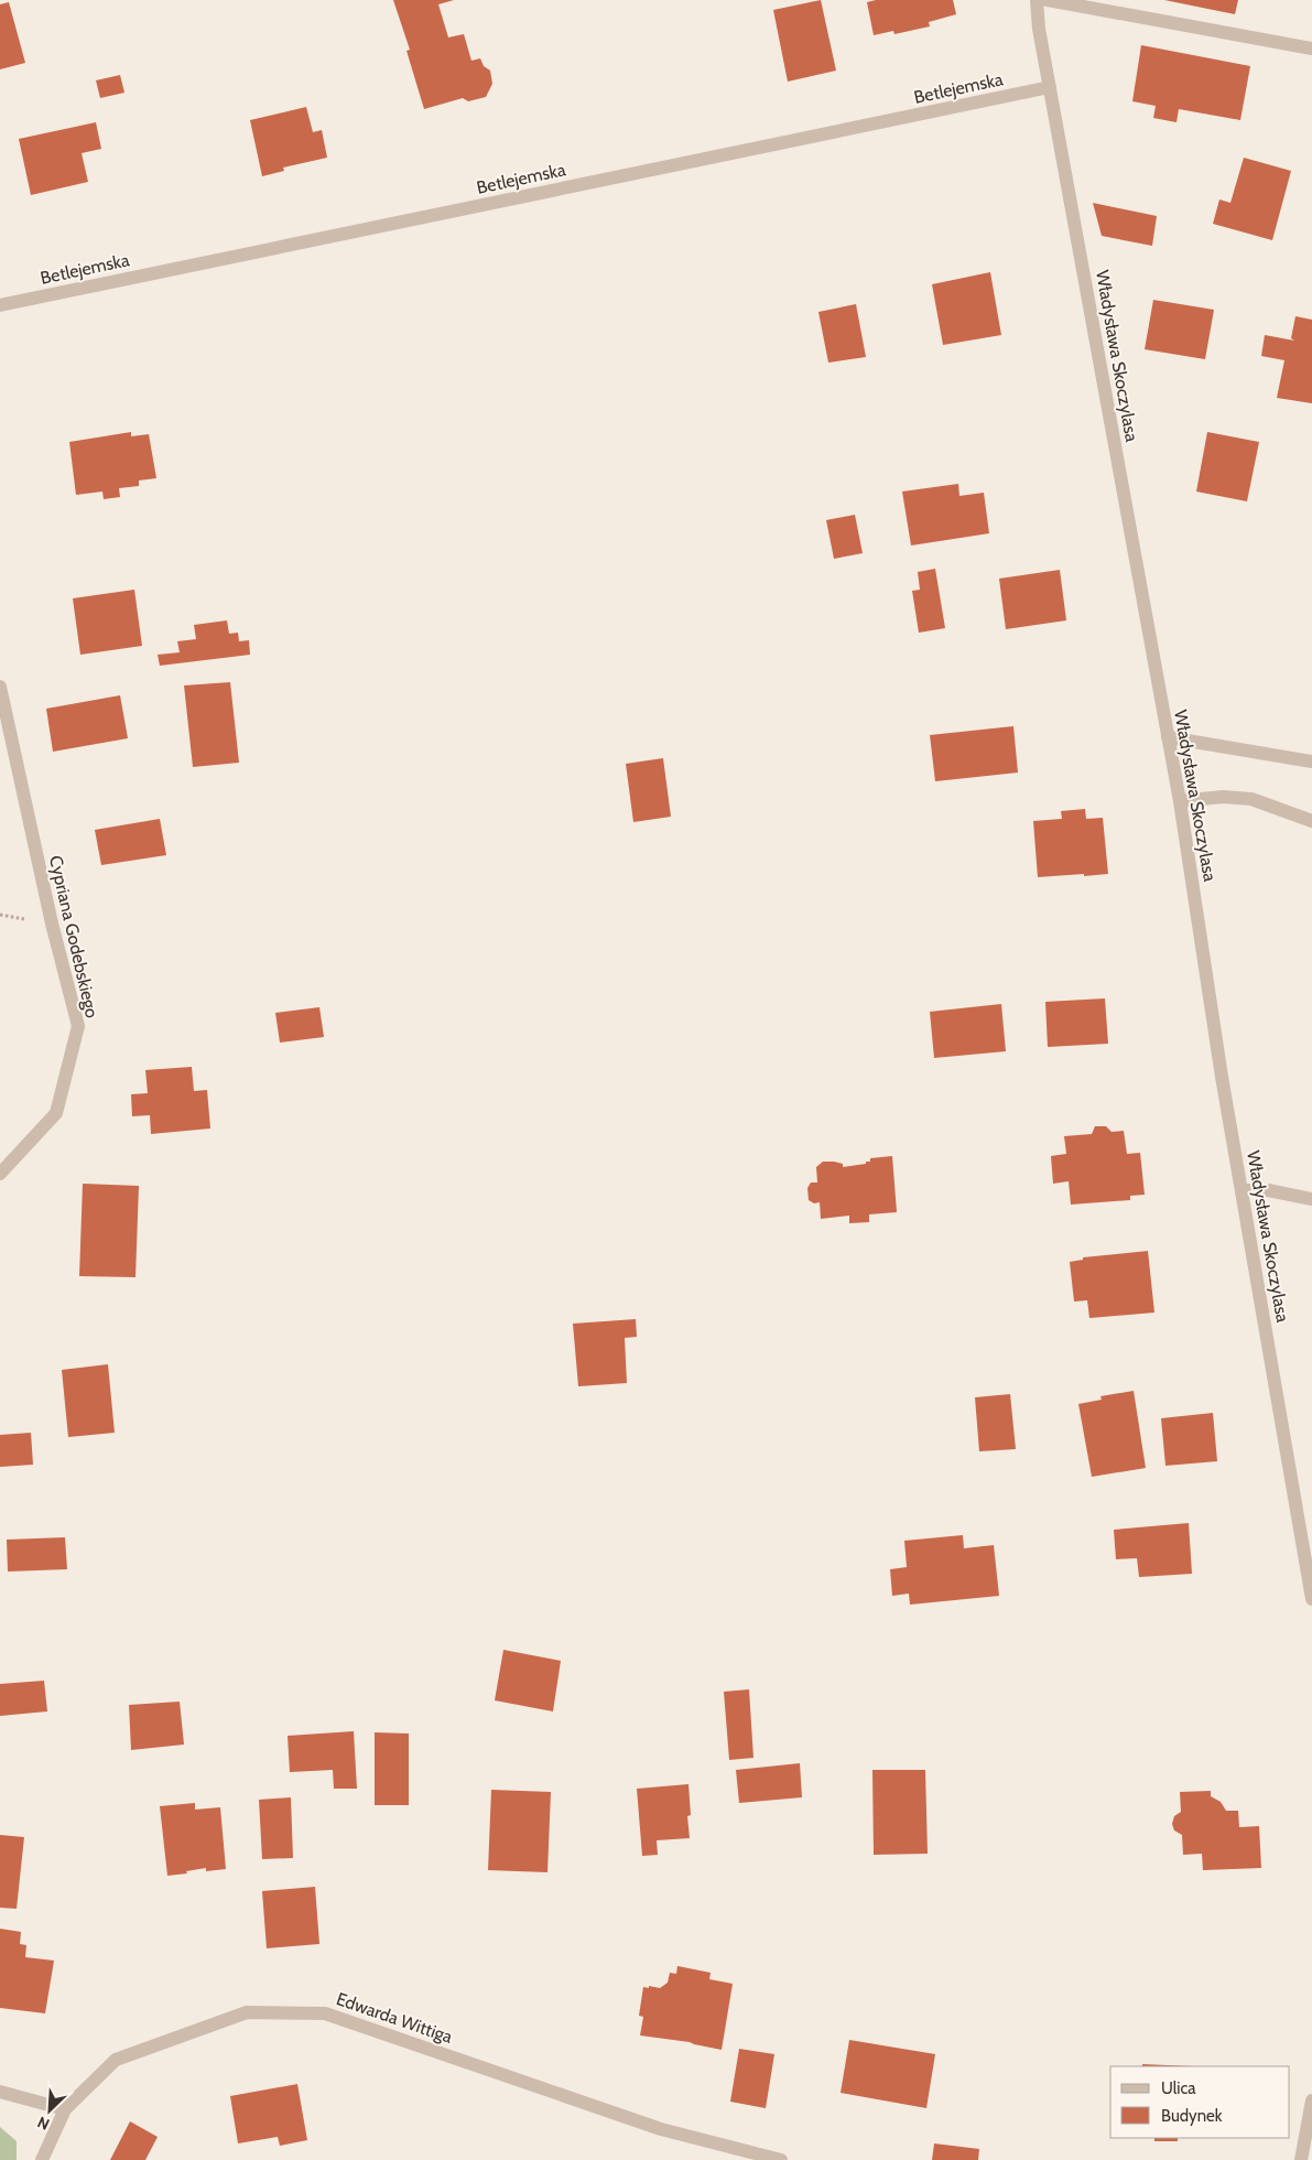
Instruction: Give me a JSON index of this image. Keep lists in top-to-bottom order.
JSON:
{
  "streets": {
    "street": [
      "Betlejemska",
      "Władysława Skoczylasa",
      "Cypriana Godebskiego",
      "Edwarda Wittiga"
    ]
  },
  "crossings": [
    ["Betlejemska", "Władysława Skoczylasa"]
  ],
  "legend": ["Ulica", "Budynek"],
  "north": "bottom left"
}
